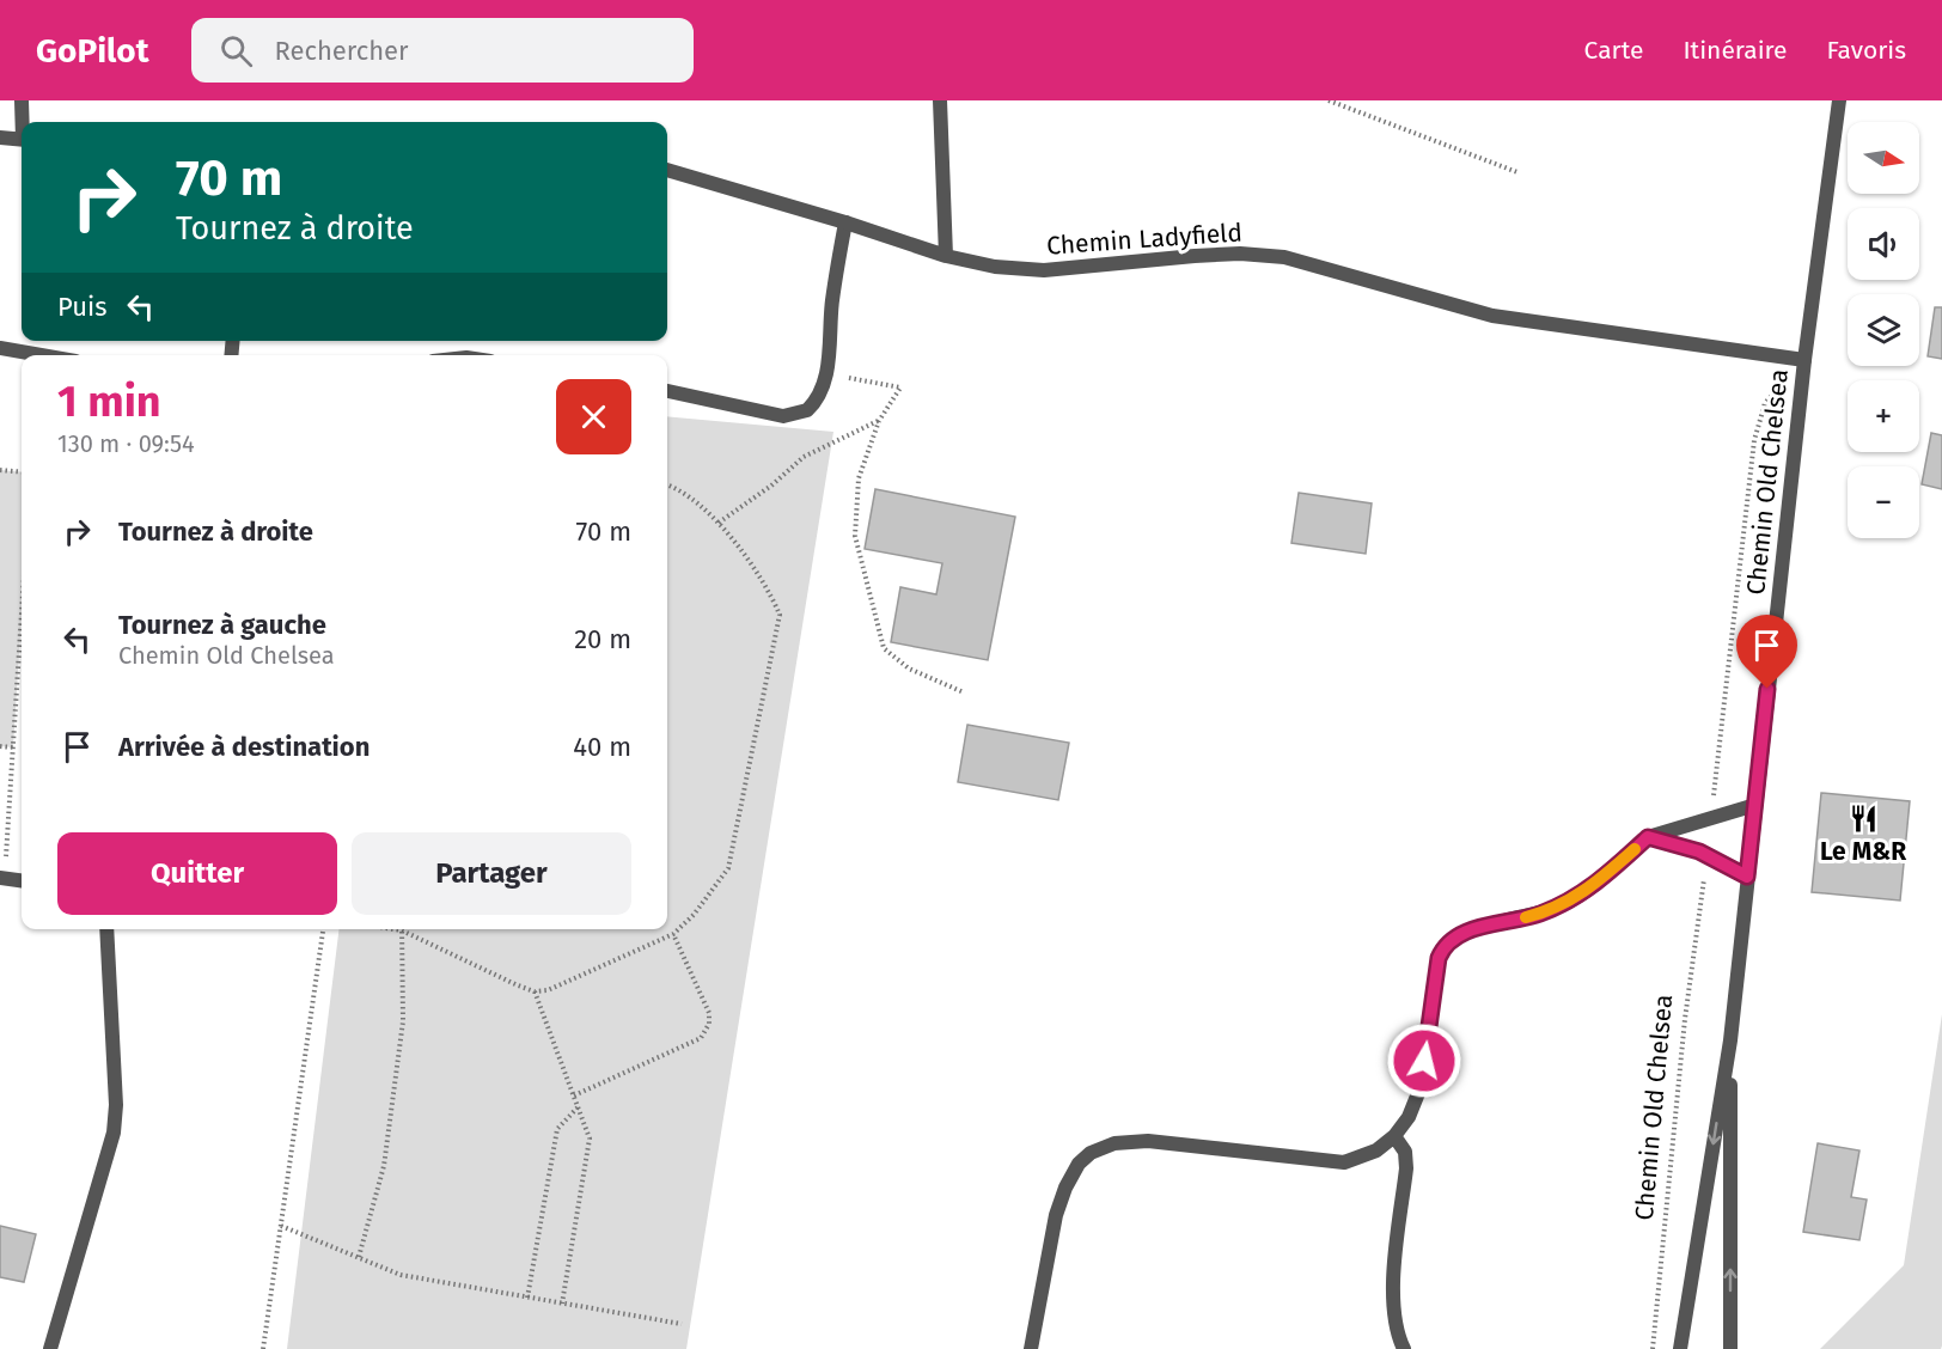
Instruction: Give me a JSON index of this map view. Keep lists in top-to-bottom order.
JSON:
{
  "streets": {
    "street": ["Chemin Ladyfield", "Chemin Old Chelsea"]
  },
  "crossings": [
    ["Chemin Ladyfield", "Chemin Old Chelsea"]
  ],
  "places": {
    "restaurant": ["Le M&R"]
  },
  "north": "right",
  "page": {
    "header": "GoPilot",
    "search": "Rechercher",
    "nav": ["Carte", "Itinéraire", "Favoris"],
    "map_buttons": ["+", "−"],
    "turn": ["70 m", "Tournez à droite"],
    "then": "Puis",
    "heading": ["1 min", "130 m · 09:54"],
    "list": [
      {
        "name": "Tournez à droite",
        "value": "70 m"
      },
      {
        "name": "Tournez à gauche",
        "note": "Chemin Old Chelsea",
        "value": "20 m"
      },
      {
        "name": "Arrivée à destination",
        "value": "40 m"
      }
    ],
    "buttons": ["Quitter", "Partager"]
  }
}
